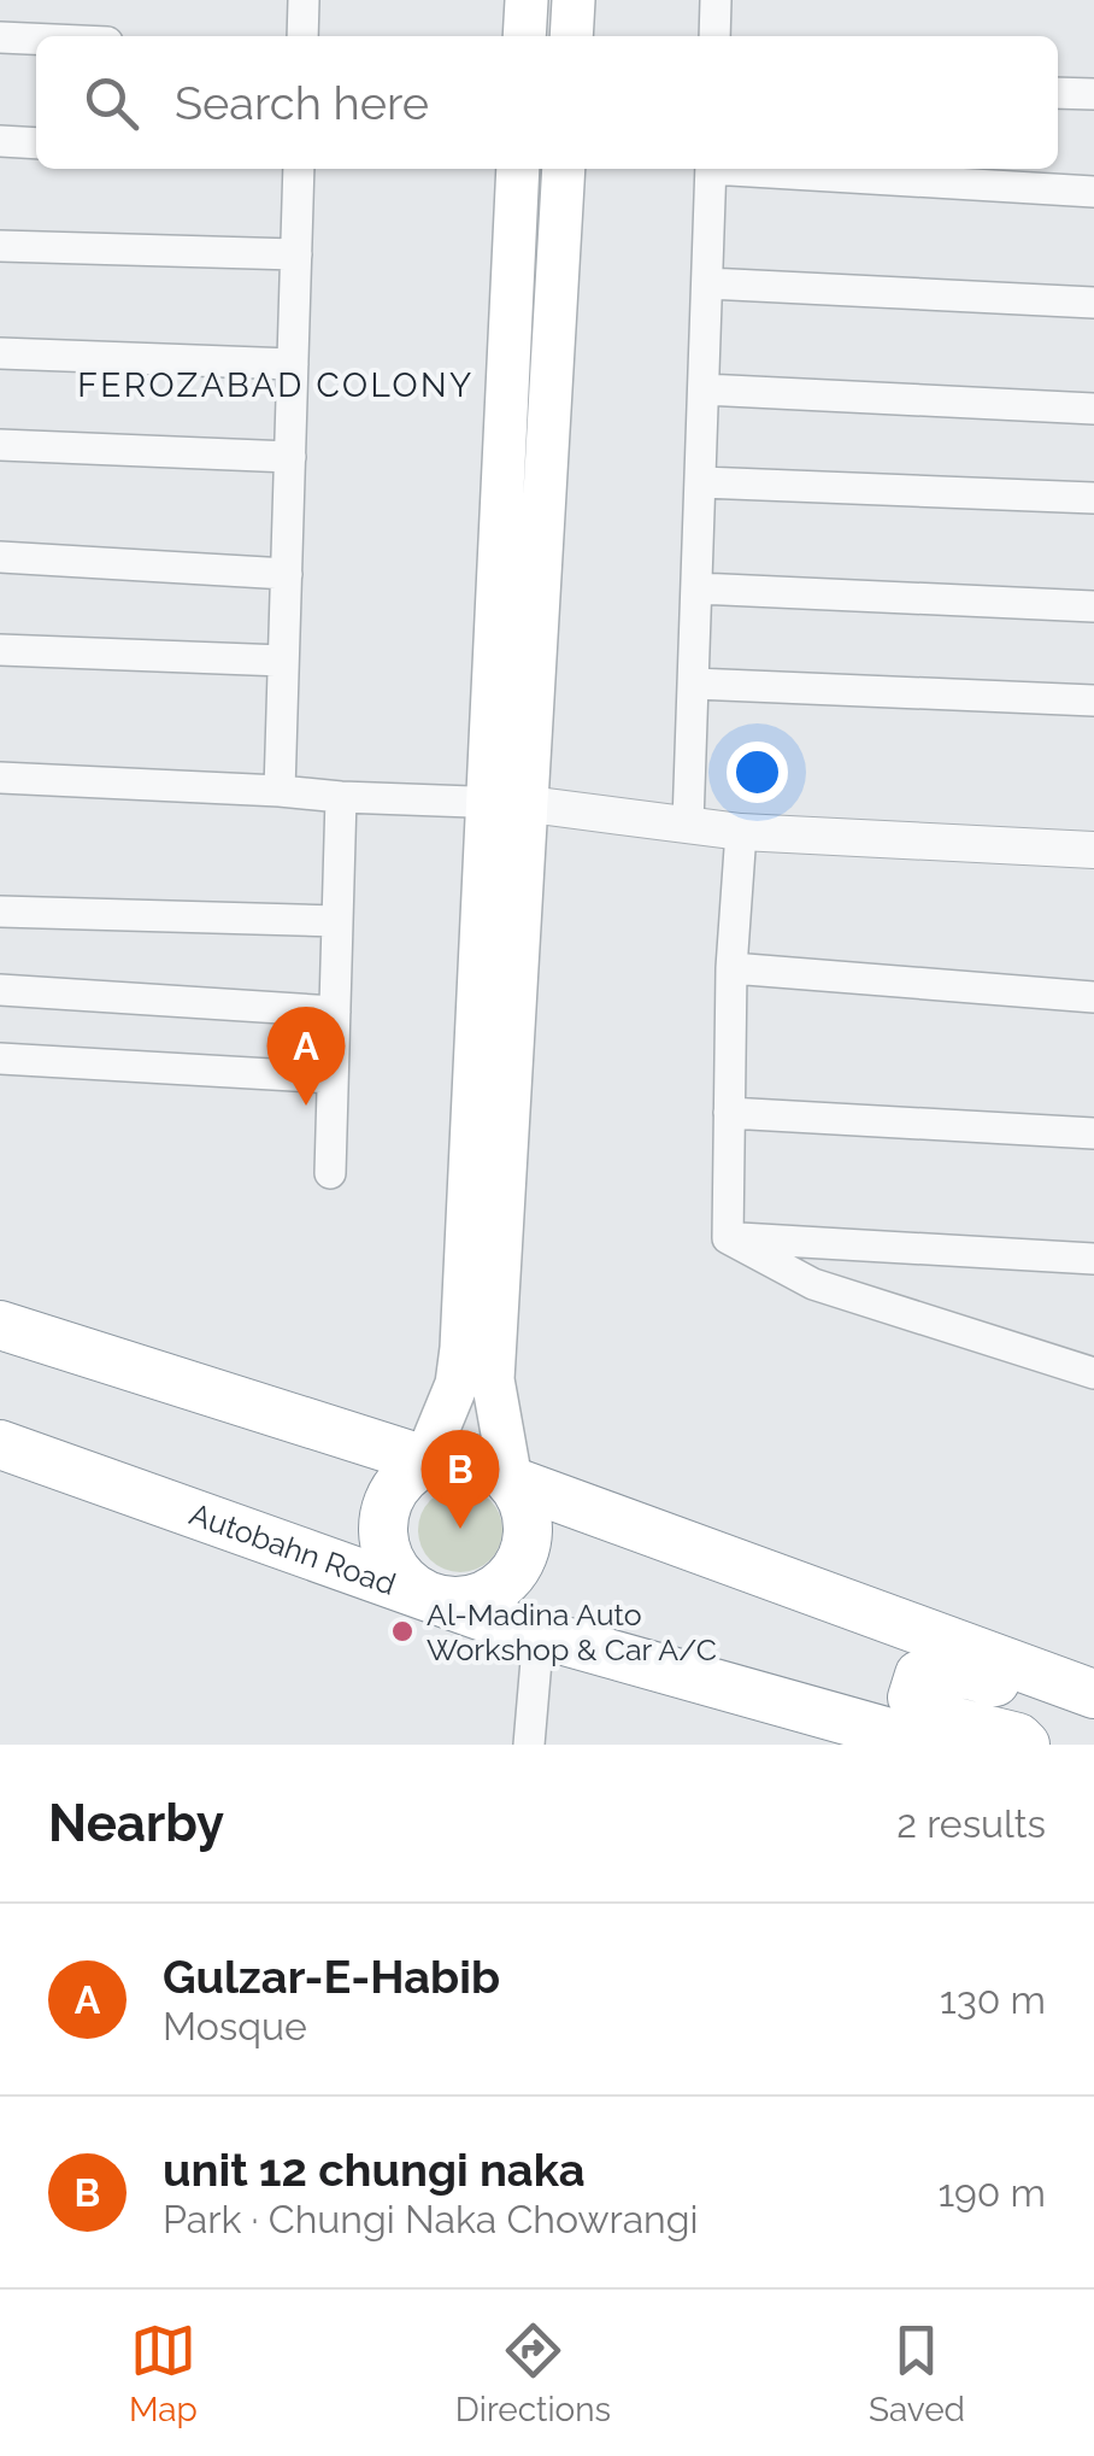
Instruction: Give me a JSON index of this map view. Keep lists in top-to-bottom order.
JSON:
{
  "streets": {
    "highway": ["Autobahn Road"]
  },
  "districts": ["FEROZABAD COLONY"],
  "places": ["Al-Madina Auto Workshop & Car A/C"],
  "page": {
    "search": "Search here",
    "pins": ["A", "B"],
    "heading": ["Nearby", "2 results"],
    "list": [
      {
        "mark": "A",
        "name": "Gulzar-E-Habib",
        "note": "Mosque",
        "value": "130 m"
      },
      {
        "mark": "B",
        "name": "unit 12 chungi naka",
        "note": "Park · Chungi Naka Chowrangi",
        "value": "190 m"
      }
    ],
    "nav": ["Map", "Directions", "Saved"]
  }
}
